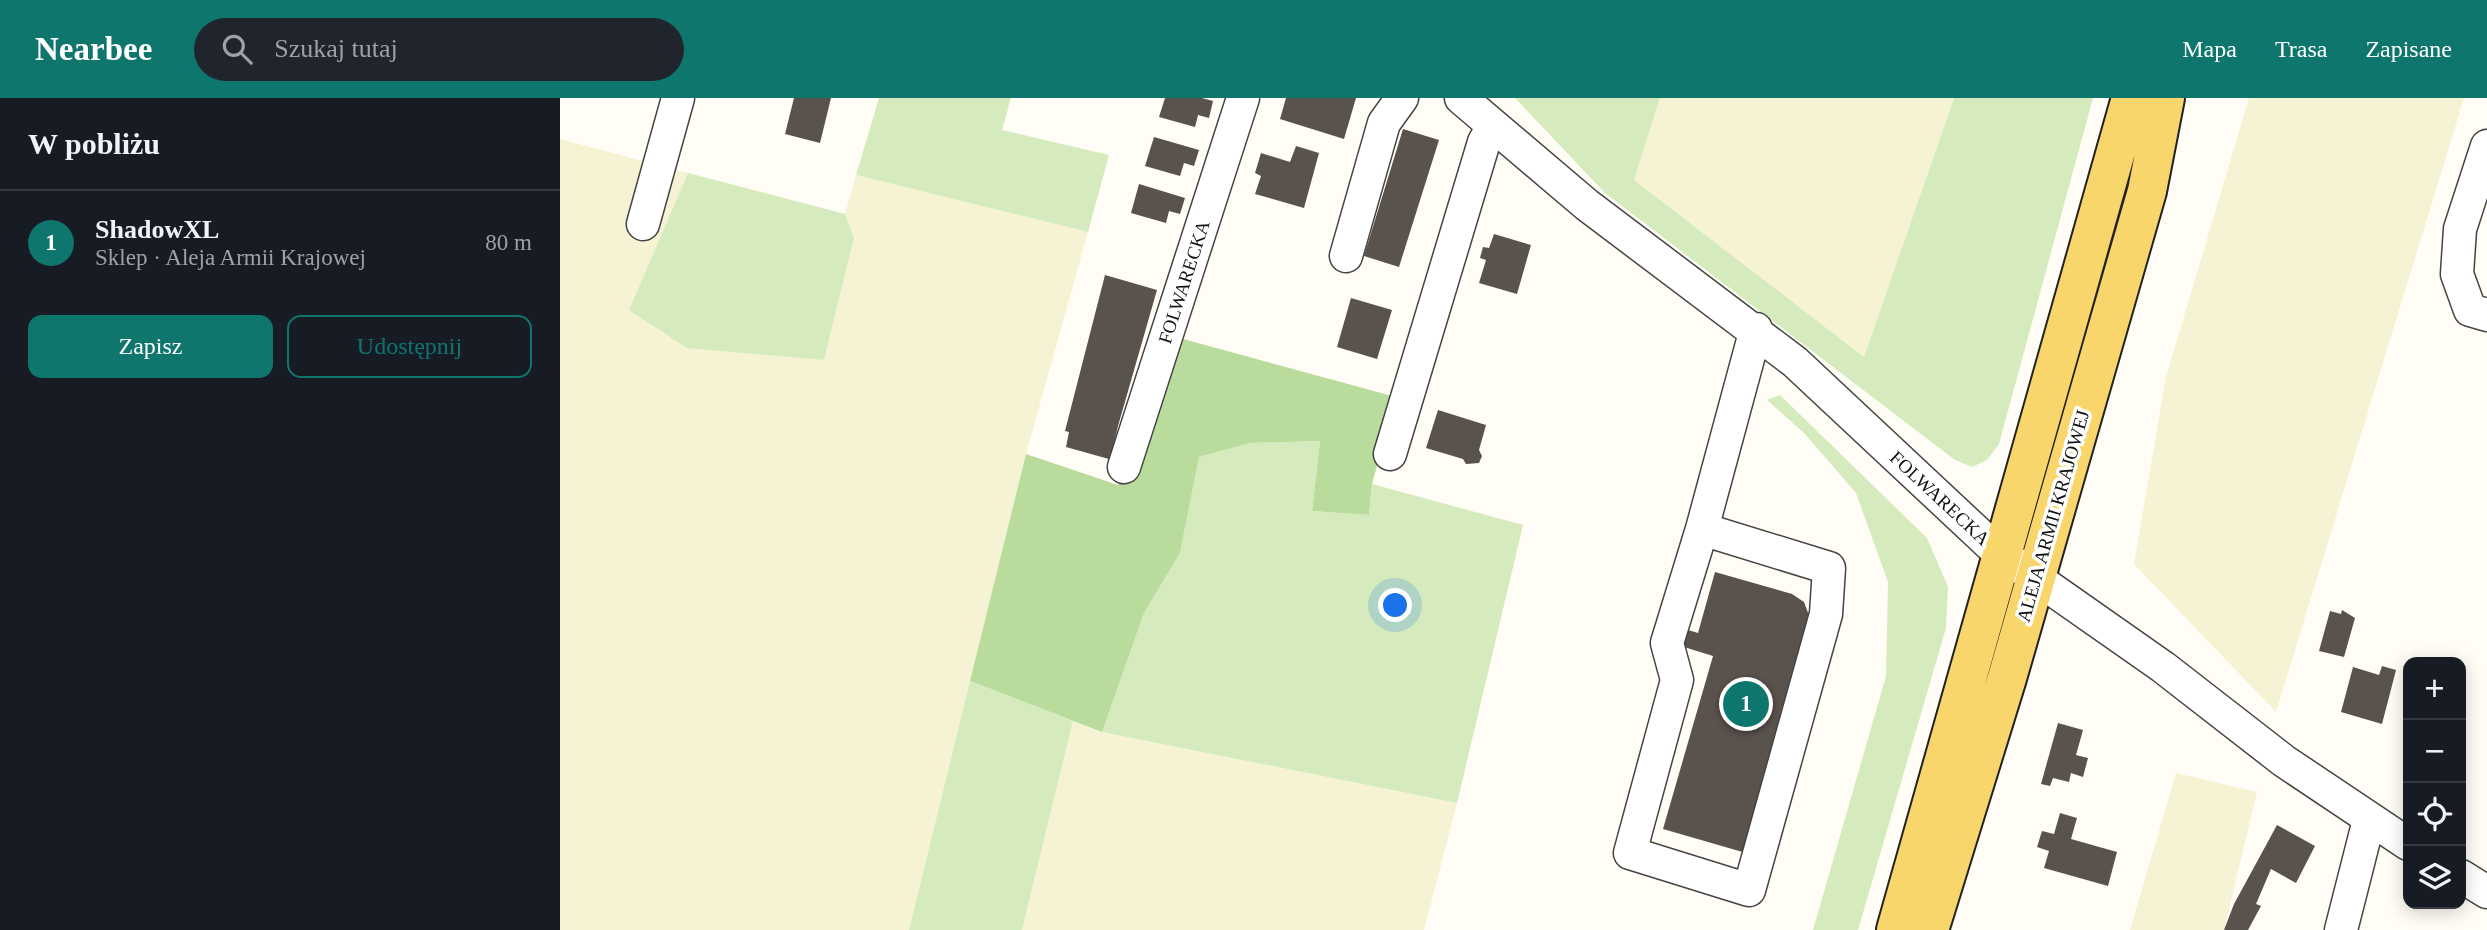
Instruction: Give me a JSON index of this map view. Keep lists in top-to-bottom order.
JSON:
{
  "streets": {
    "main road": ["ALEJA ARMII KRAJOWEJ"],
    "street": ["FOLWARECKA"]
  },
  "crossings": [
    ["FOLWARECKA", "ALEJA ARMII KRAJOWEJ"]
  ],
  "page": {
    "header": "Nearbee",
    "search": "Szukaj tutaj",
    "nav": ["Mapa", "Trasa", "Zapisane"],
    "heading": "W pobliżu",
    "list": [
      {
        "mark": "1",
        "name": "ShadowXL",
        "note": "Sklep · Aleja Armii Krajowej",
        "value": "80 m"
      }
    ],
    "buttons": ["Zapisz", "Udostępnij"],
    "map_buttons": ["+", "−"],
    "pins": "1"
  }
}
